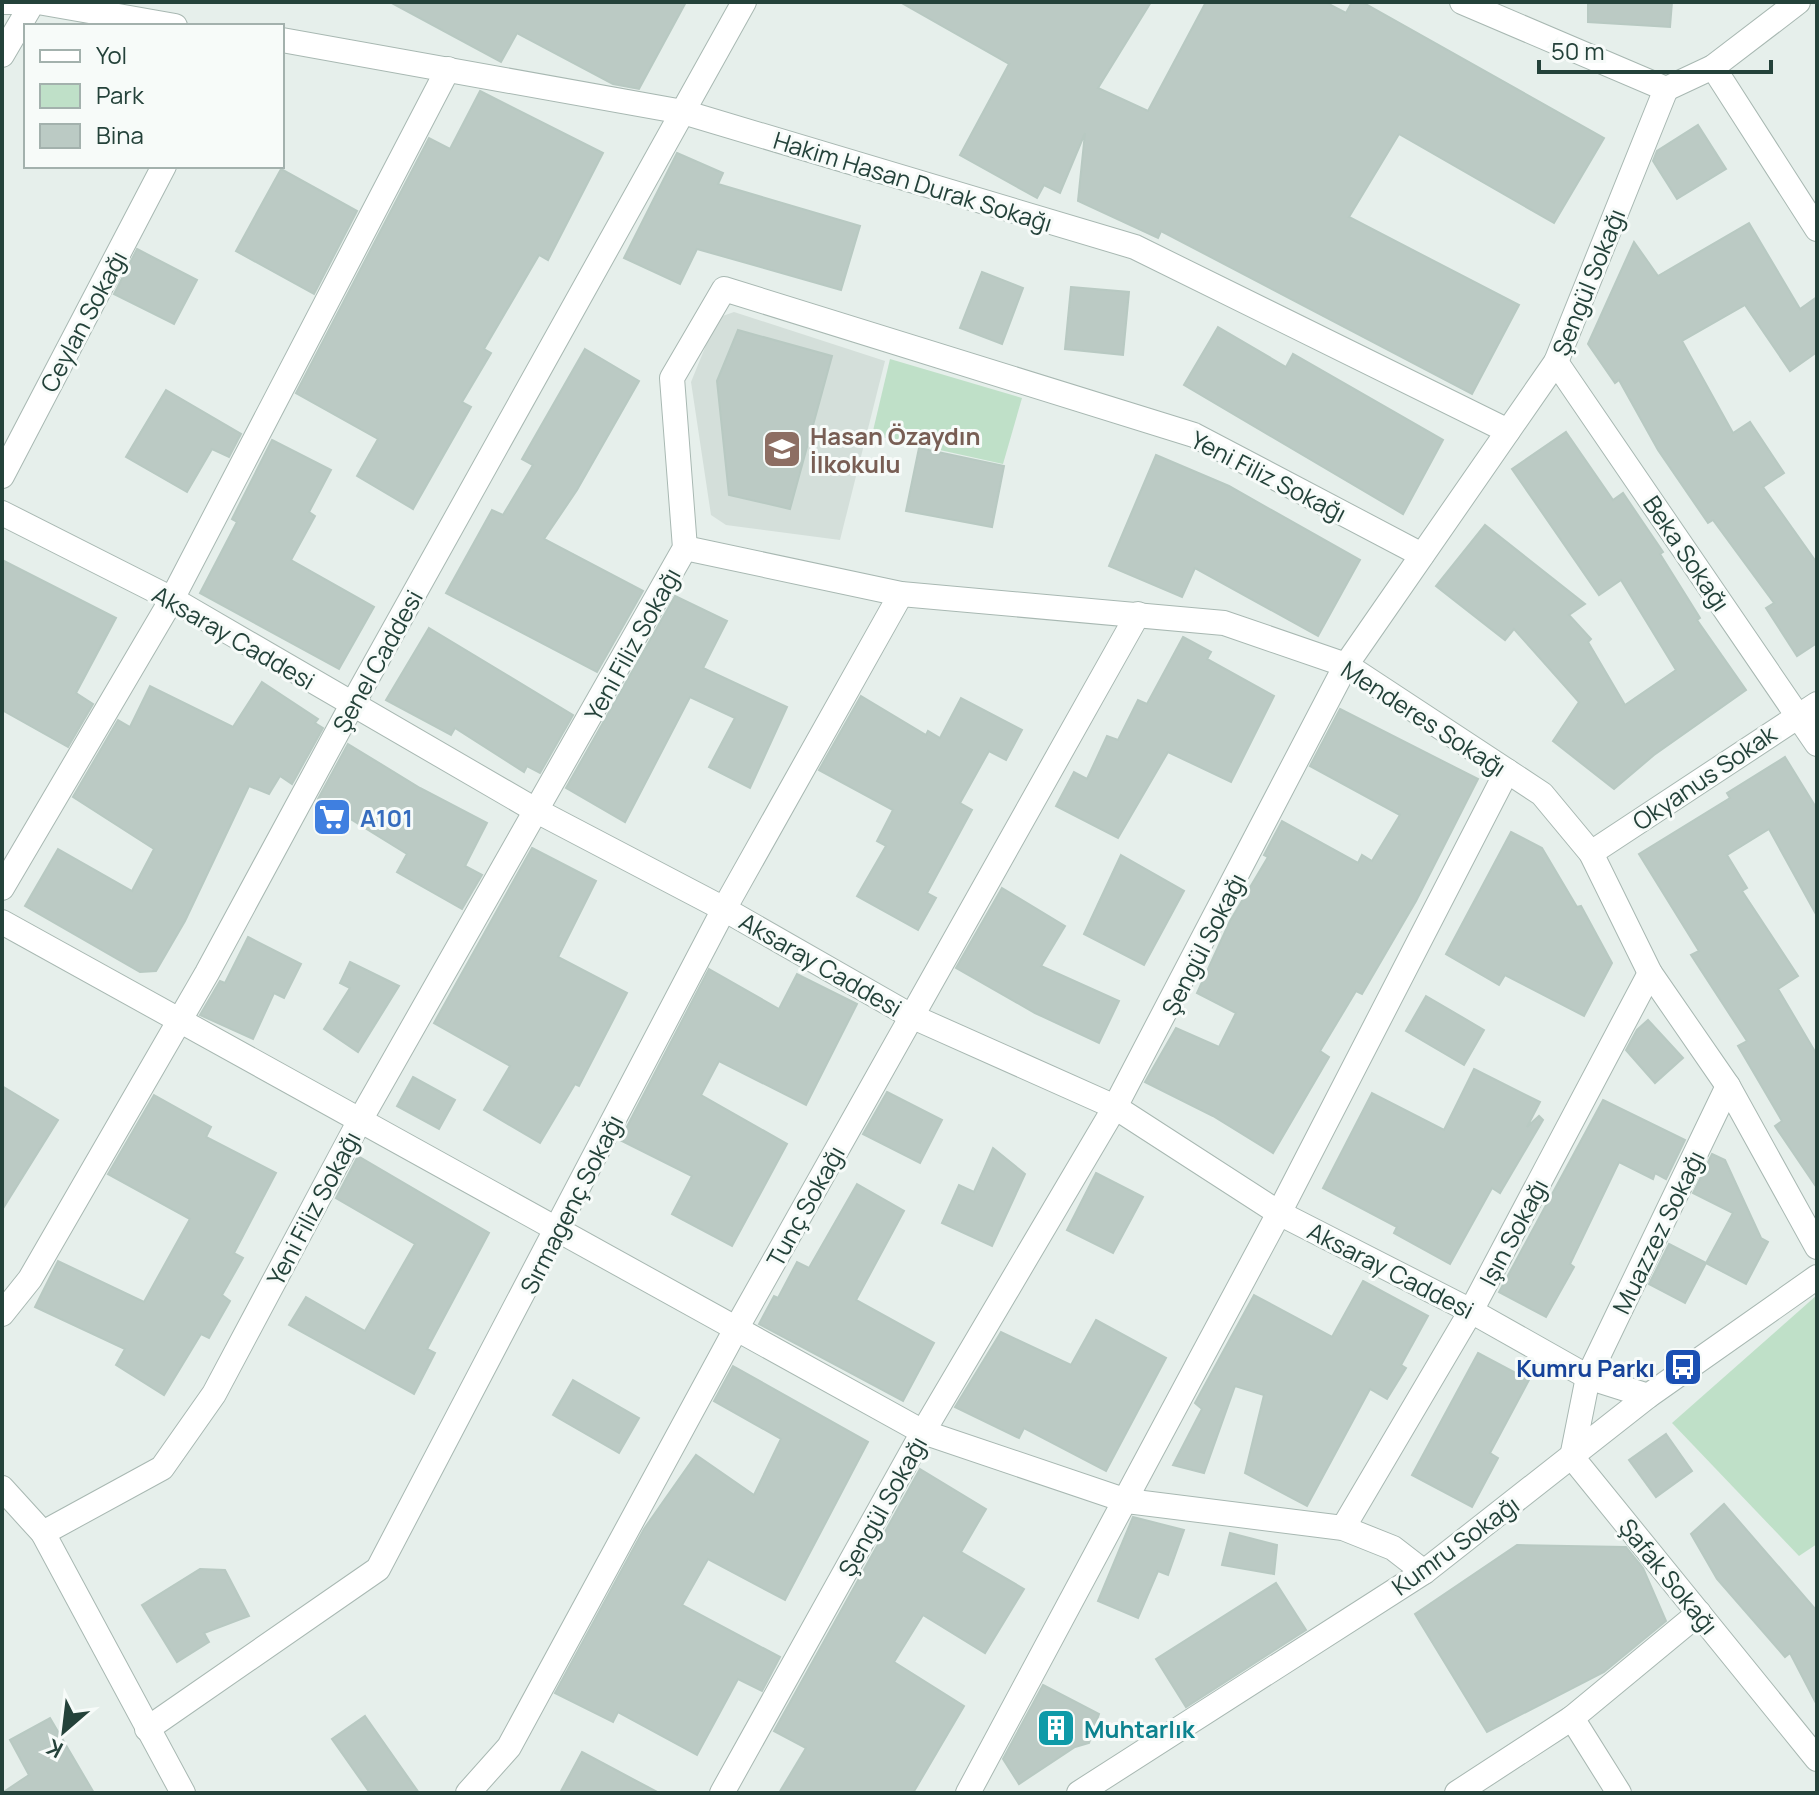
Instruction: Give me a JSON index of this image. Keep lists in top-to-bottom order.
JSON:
{
  "streets": {
    "street": [
      "Hakim Hasan Durak Sokağı",
      "Şengül Sokağı",
      "Ceylan Sokağı",
      "Yeni Filiz Sokağı",
      "Beka Sokağı",
      "Aksaray Caddesi",
      "Şenel Caddesi",
      "Menderes Sokağı",
      "Okyanus Sokak",
      "Sırmagenç Sokağı",
      "Tunç Sokağı",
      "Işın Sokağı",
      "Muazzez Sokağı",
      "Kumru Sokağı",
      "Şafak Sokağı"
    ]
  },
  "crossings": [
    ["Hakim Hasan Durak Sokağı", "Şengül Sokağı"],
    ["Hakim Hasan Durak Sokağı", "Şenel Caddesi"],
    ["Şengül Sokağı", "Yeni Filiz Sokağı"],
    ["Şengül Sokağı", "Beka Sokağı"],
    ["Şengül Sokağı", "Aksaray Caddesi"],
    ["Şengül Sokağı", "Menderes Sokağı"],
    ["Yeni Filiz Sokağı", "Aksaray Caddesi"],
    ["Yeni Filiz Sokağı", "Menderes Sokağı"],
    ["Beka Sokağı", "Okyanus Sokak"],
    ["Aksaray Caddesi", "Şenel Caddesi"],
    ["Aksaray Caddesi", "Sırmagenç Sokağı"],
    ["Aksaray Caddesi", "Tunç Sokağı"],
    ["Aksaray Caddesi", "Işın Sokağı"],
    ["Aksaray Caddesi", "Muazzez Sokağı"],
    ["Aksaray Caddesi", "Kumru Sokağı"],
    ["Menderes Sokağı", "Okyanus Sokak"],
    ["Menderes Sokağı", "Sırmagenç Sokağı"],
    ["Menderes Sokağı", "Tunç Sokağı"],
    ["Menderes Sokağı", "Işın Sokağı"],
    ["Menderes Sokağı", "Muazzez Sokağı"],
    ["Kumru Sokağı", "Şafak Sokağı"]
  ],
  "places": {
    "school or university": ["Hasan Özaydın İlkokulu"],
    "supermarket": ["A101"],
    "bus stop": ["Kumru Parkı"],
    "building": ["Muhtarlık"]
  },
  "legend": ["Yol", "Park", "Bina"],
  "scale_bar": "50 m",
  "north": "bottom left"
}
